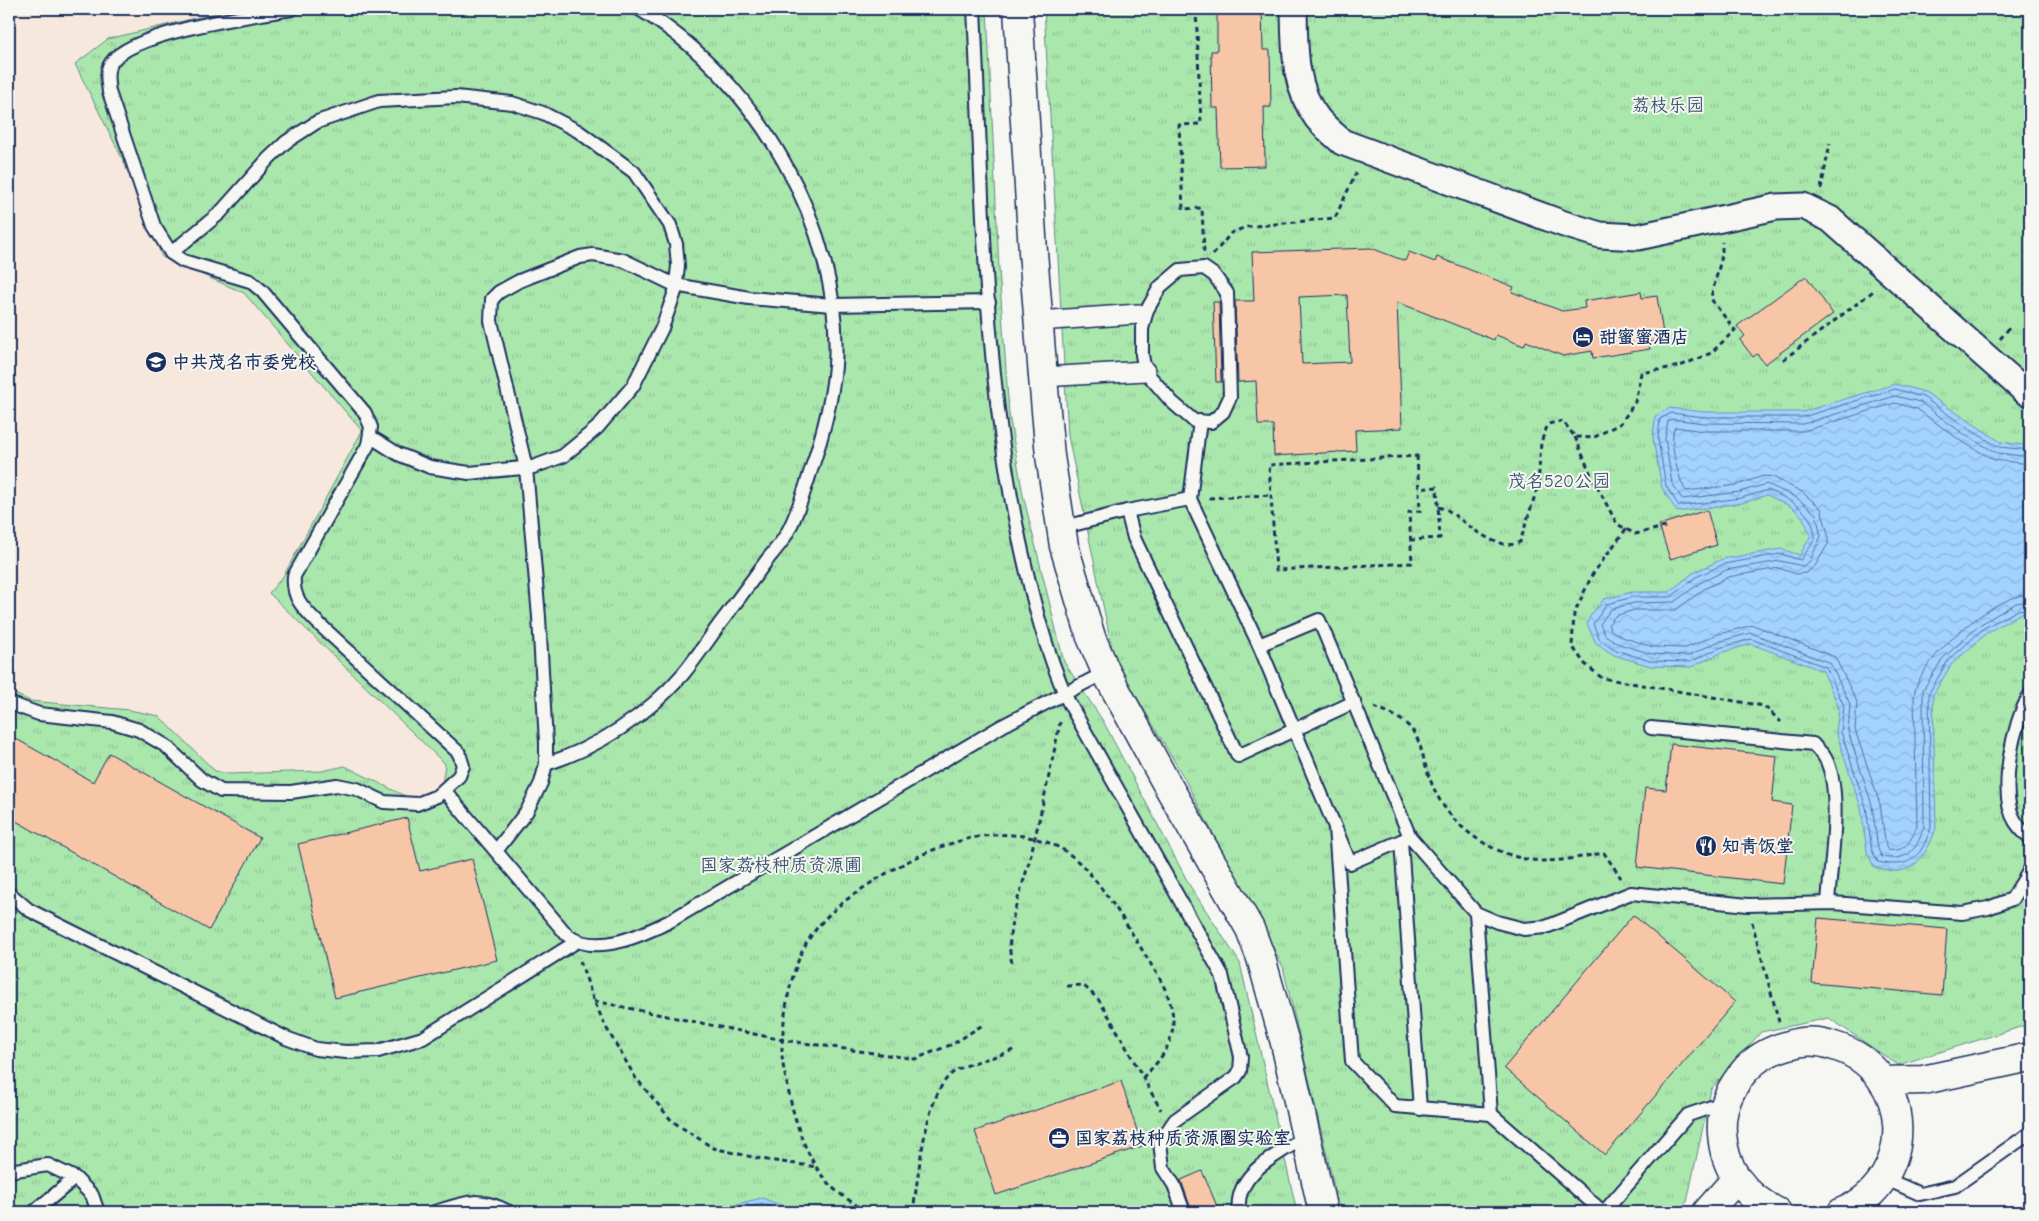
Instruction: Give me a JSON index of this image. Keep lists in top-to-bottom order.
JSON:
{
  "parks": ["荔枝乐园", "茂名520公园", "国家荔枝种质资源圃"],
  "places": {
    "hotel": ["甜蜜蜜酒店"],
    "school or university": ["中共茂名市委党校"],
    "restaurant": ["知青饭堂"],
    "office": ["国家荔枝种质资源圈实验室"]
  }
}
